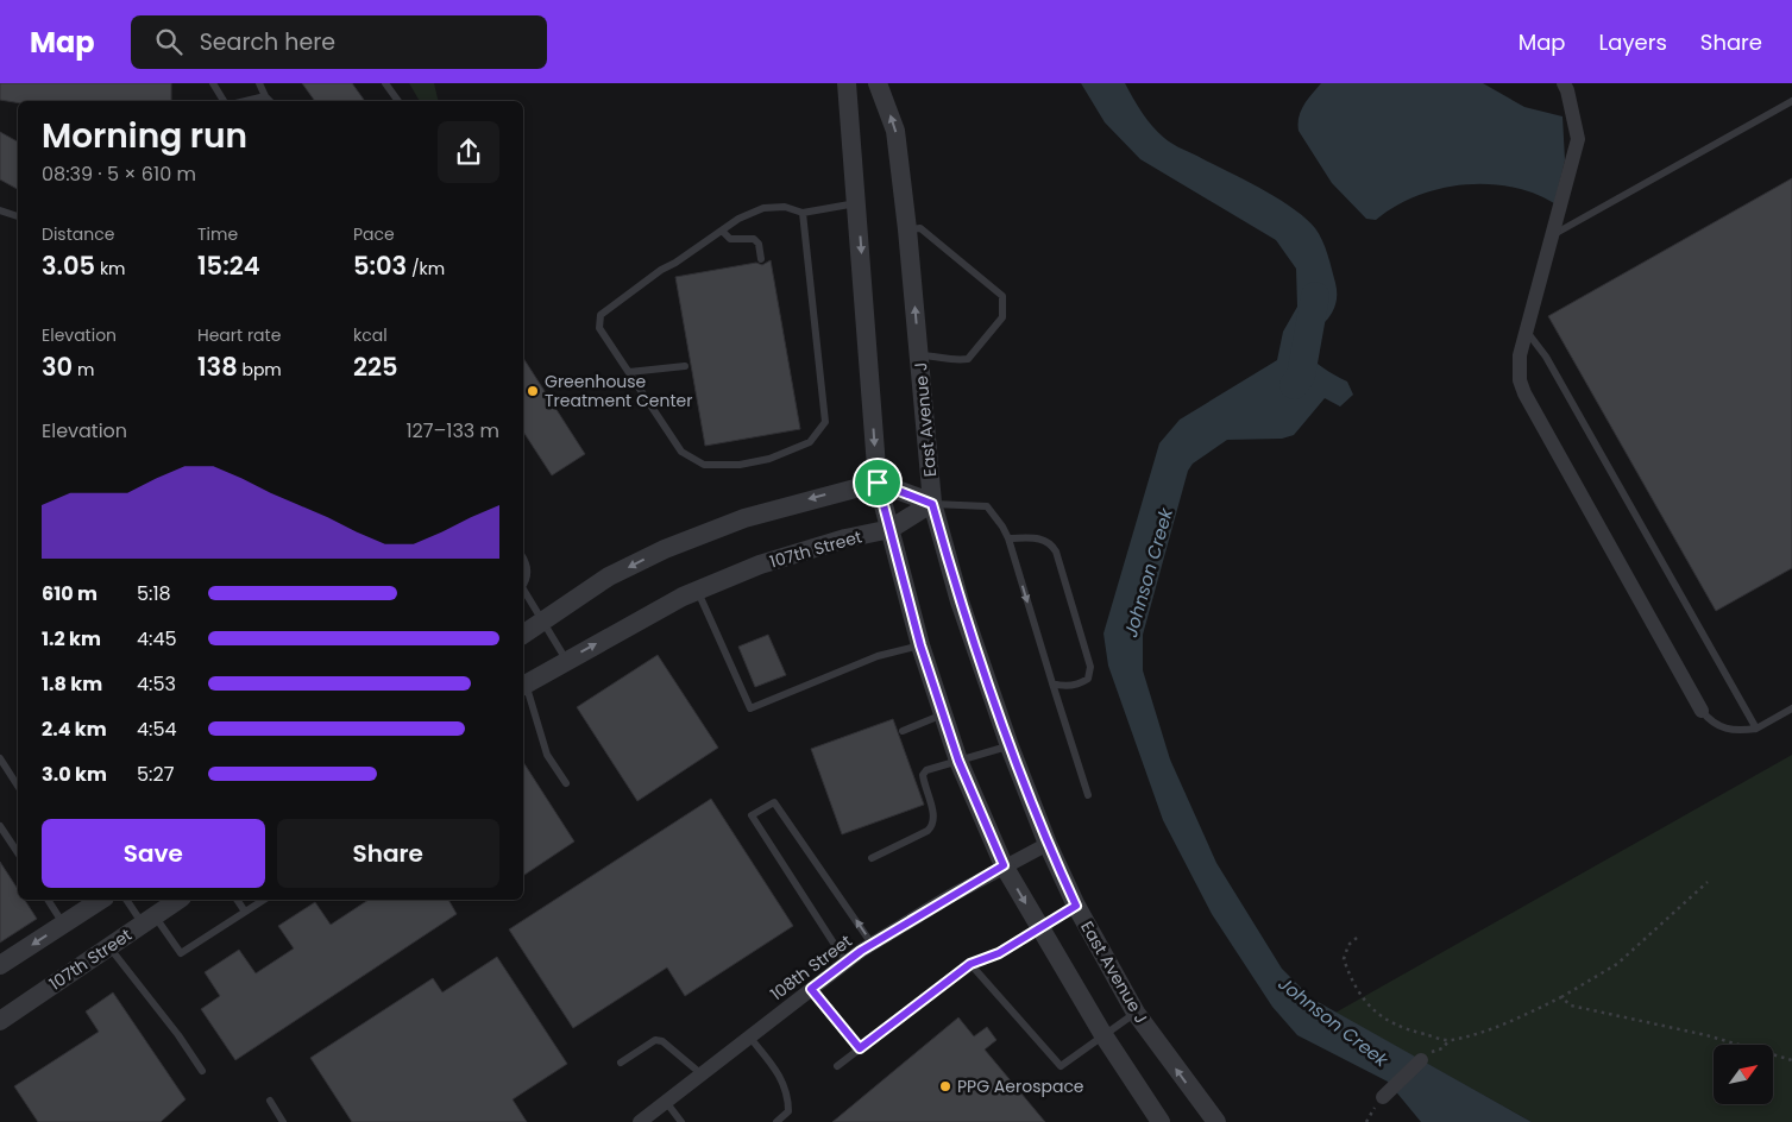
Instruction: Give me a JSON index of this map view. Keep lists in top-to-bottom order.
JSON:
{
  "streets": {
    "street": ["East Avenue J", "107th Street", "108th Street"]
  },
  "crossings": [
    ["East Avenue J", "107th Street"],
    ["East Avenue J", "108th Street"]
  ],
  "water": ["Johnson Creek"],
  "places": ["Greenhouse Treatment Center", "PPG Aerospace"],
  "north": "top right",
  "page": {
    "header": "Map",
    "search": "Search here",
    "nav": ["Map", "Layers", "Share"],
    "heading": ["Morning run", "08:39 · 5 × 610 m"],
    "stats": [
      ["Distance", "3.05 km"],
      ["Time", "15:24"],
      ["Pace", "5:03 /km"],
      ["Elevation", "30 m"],
      ["Heart rate", "138 bpm"],
      ["kcal", "225"]
    ],
    "chart": ["Elevation", "127–133 m"],
    "list": [
      {
        "name": "610 m",
        "note": "5:18"
      },
      {
        "name": "1.2 km",
        "note": "4:45"
      },
      {
        "name": "1.8 km",
        "note": "4:53"
      },
      {
        "name": "2.4 km",
        "note": "4:54"
      },
      {
        "name": "3.0 km",
        "note": "5:27"
      }
    ],
    "buttons": ["Save", "Share"]
  }
}
